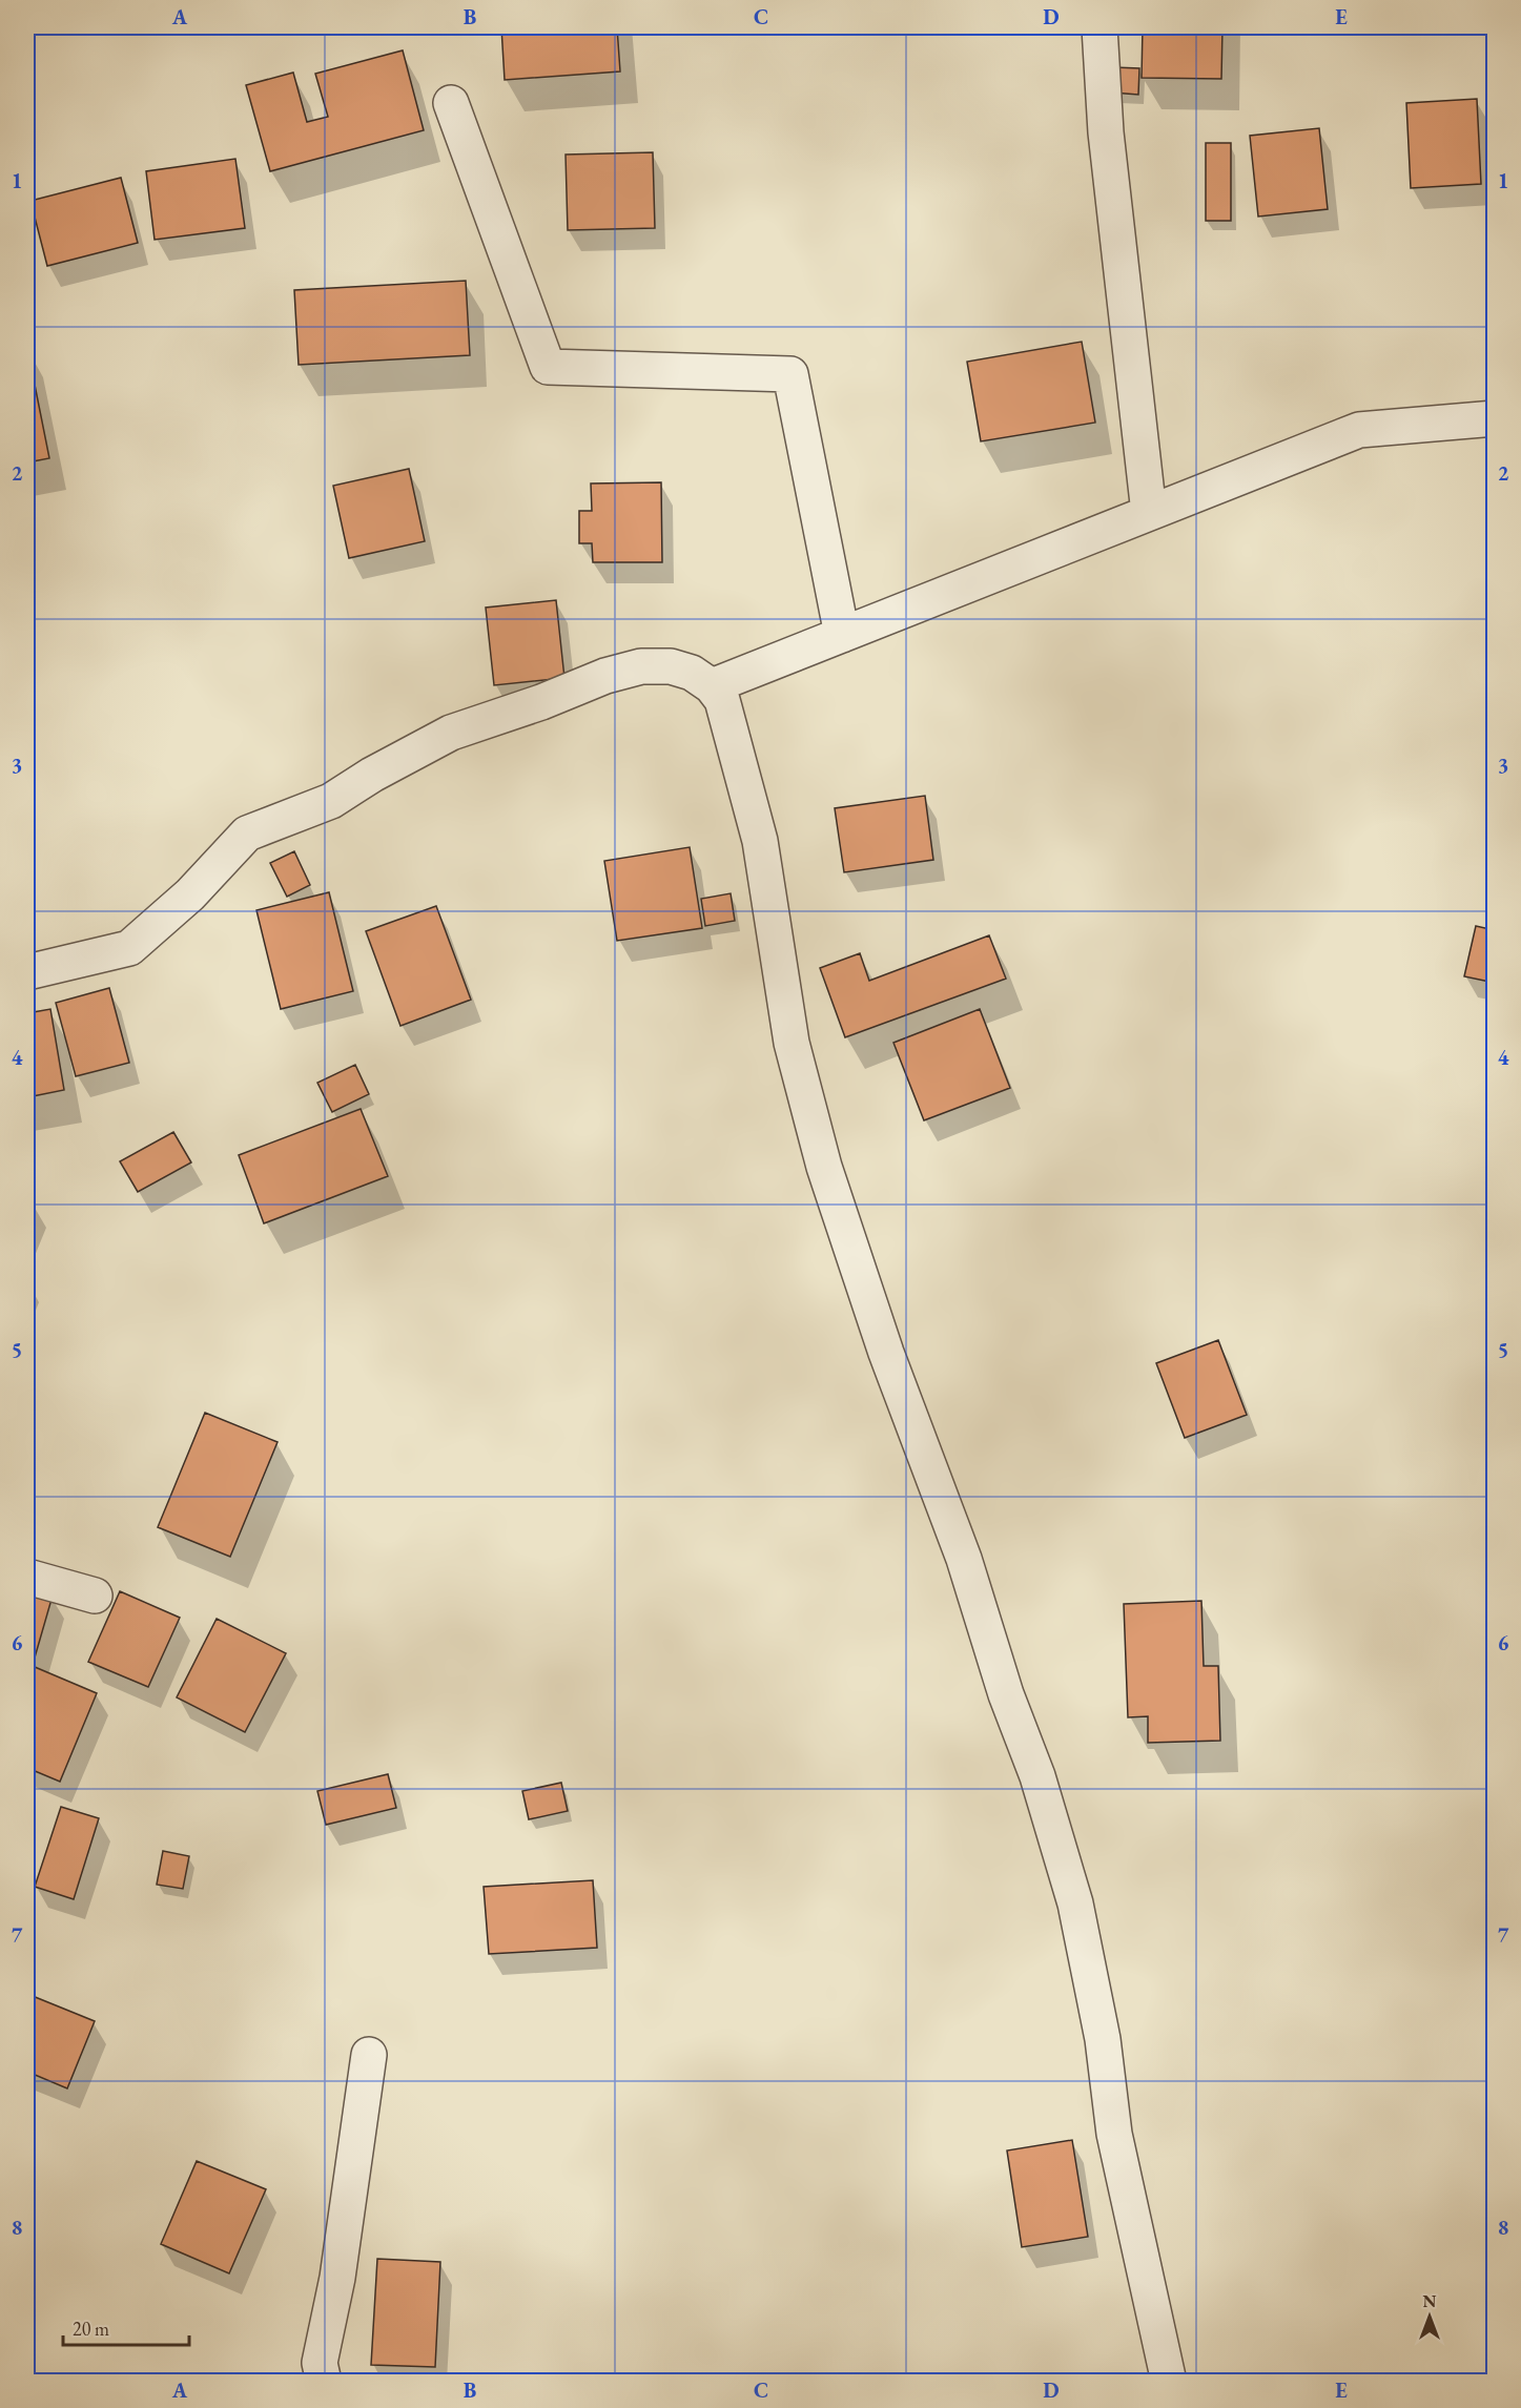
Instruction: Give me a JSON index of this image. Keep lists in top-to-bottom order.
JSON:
{
  "scale_bar": "20 m",
  "north": "top",
  "grid": {
    "columns": [
      "A",
      "B",
      "C",
      "D",
      "E"
    ],
    "rows": [
      "1",
      "2",
      "3",
      "4",
      "5",
      "6",
      "7",
      "8"
    ]
  }
}
